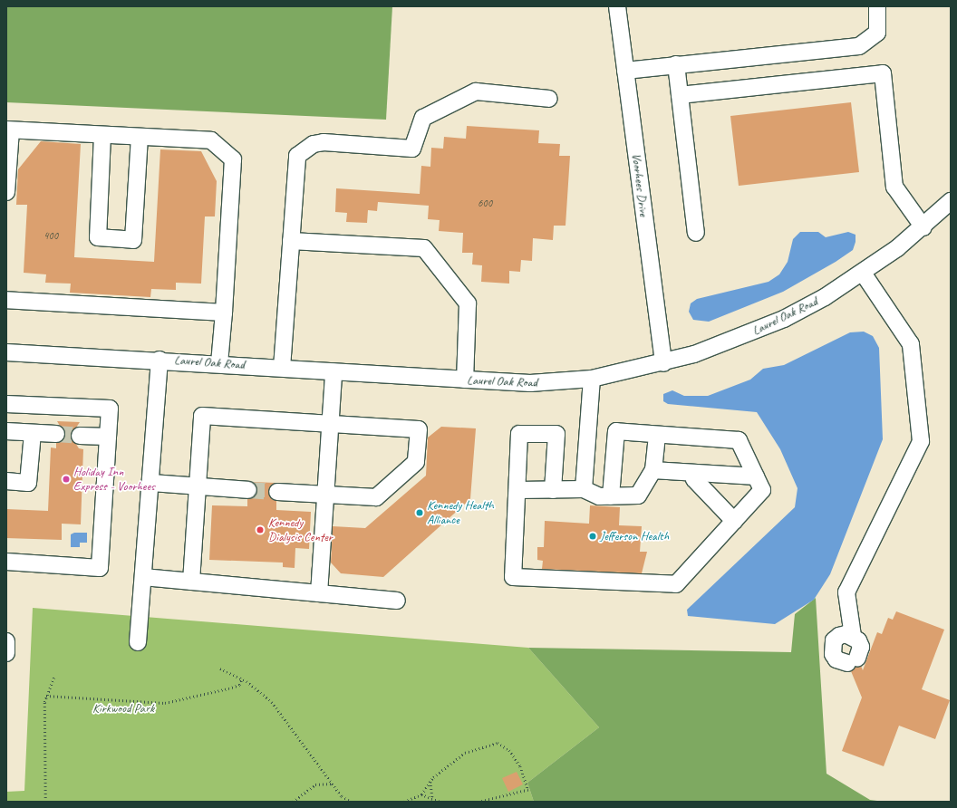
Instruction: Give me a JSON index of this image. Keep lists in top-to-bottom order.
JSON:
{
  "streets": {
    "street": ["Voorhees Drive", "Laurel Oak Road"]
  },
  "crossings": [
    ["Voorhees Drive", "Laurel Oak Road"]
  ],
  "parks": ["Kirkwood Park"],
  "places": [
    "Holiday Inn Express - Voorhees",
    "Kennedy Health Alliance",
    "Kennedy Dialysis Center",
    "Jefferson Health"
  ],
  "house_numbers": ["600", "400"]
}
